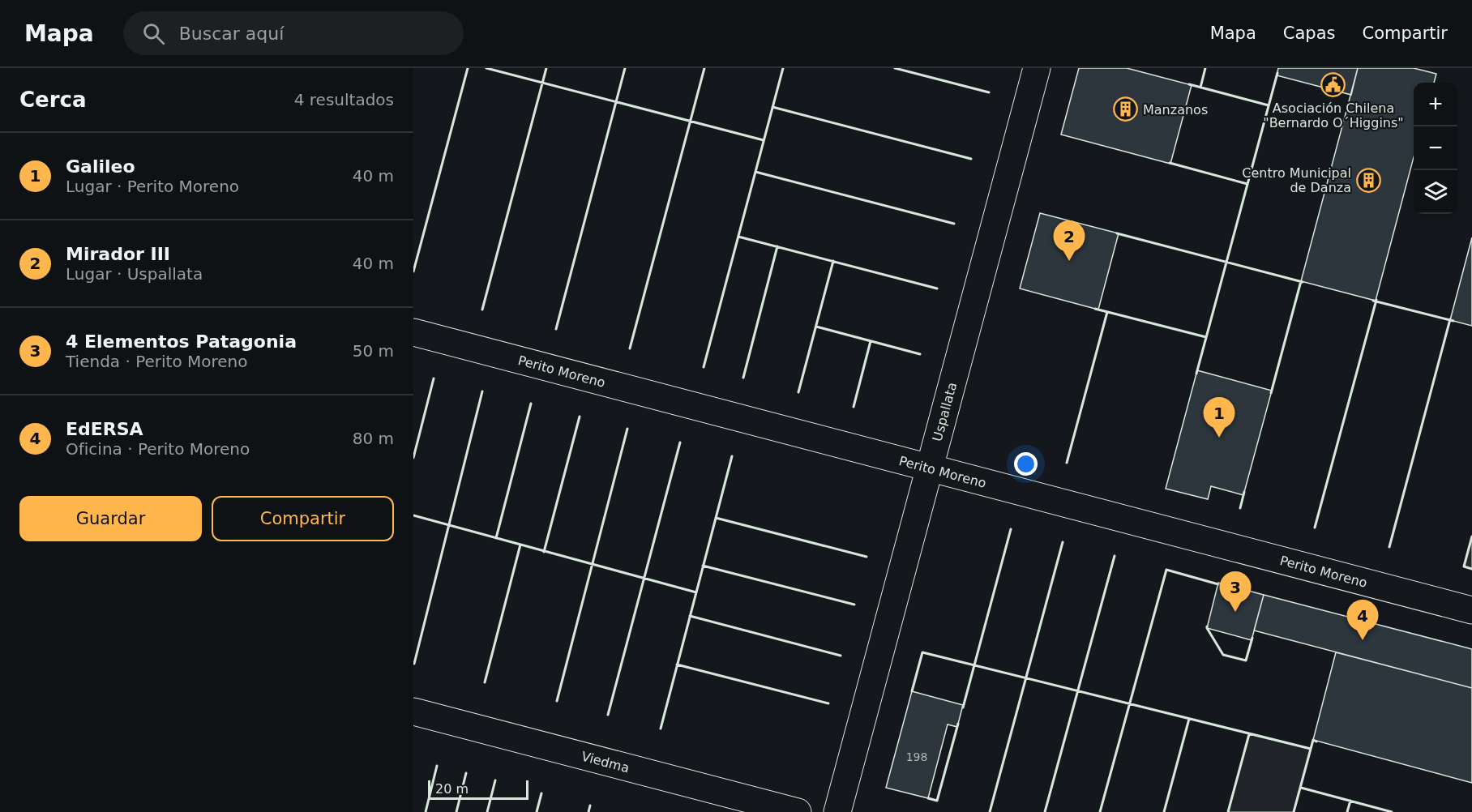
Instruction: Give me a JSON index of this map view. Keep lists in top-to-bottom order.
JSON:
{
  "streets": {
    "street": ["Perito Moreno", "Uspallata", "Viedma"]
  },
  "crossings": [
    ["Perito Moreno", "Uspallata"]
  ],
  "places": {
    "public building": ["Asociación Chilena \"Bernardo O´Higgins\""],
    "building": ["Manzanos", "Centro Municipal de Danza"]
  },
  "house_numbers": ["198"],
  "scale_bar": "20 m",
  "page": {
    "header": "Mapa",
    "search": "Buscar aquí",
    "nav": ["Mapa", "Capas", "Compartir"],
    "heading": ["Cerca", "4 resultados"],
    "map_buttons": ["+", "−"],
    "list": [
      {
        "mark": "1",
        "name": "Galileo",
        "note": "Lugar · Perito Moreno",
        "value": "40 m"
      },
      {
        "mark": "2",
        "name": "Mirador III",
        "note": "Lugar · Uspallata",
        "value": "40 m"
      },
      {
        "mark": "3",
        "name": "4 Elementos Patagonia",
        "note": "Tienda · Perito Moreno",
        "value": "50 m"
      },
      {
        "mark": "4",
        "name": "EdERSA",
        "note": "Oficina · Perito Moreno",
        "value": "80 m"
      }
    ],
    "pins": [
      "2",
      "1",
      "3",
      "4"
    ],
    "buttons": ["Guardar", "Compartir"],
    "scale": "20 m"
  }
}
